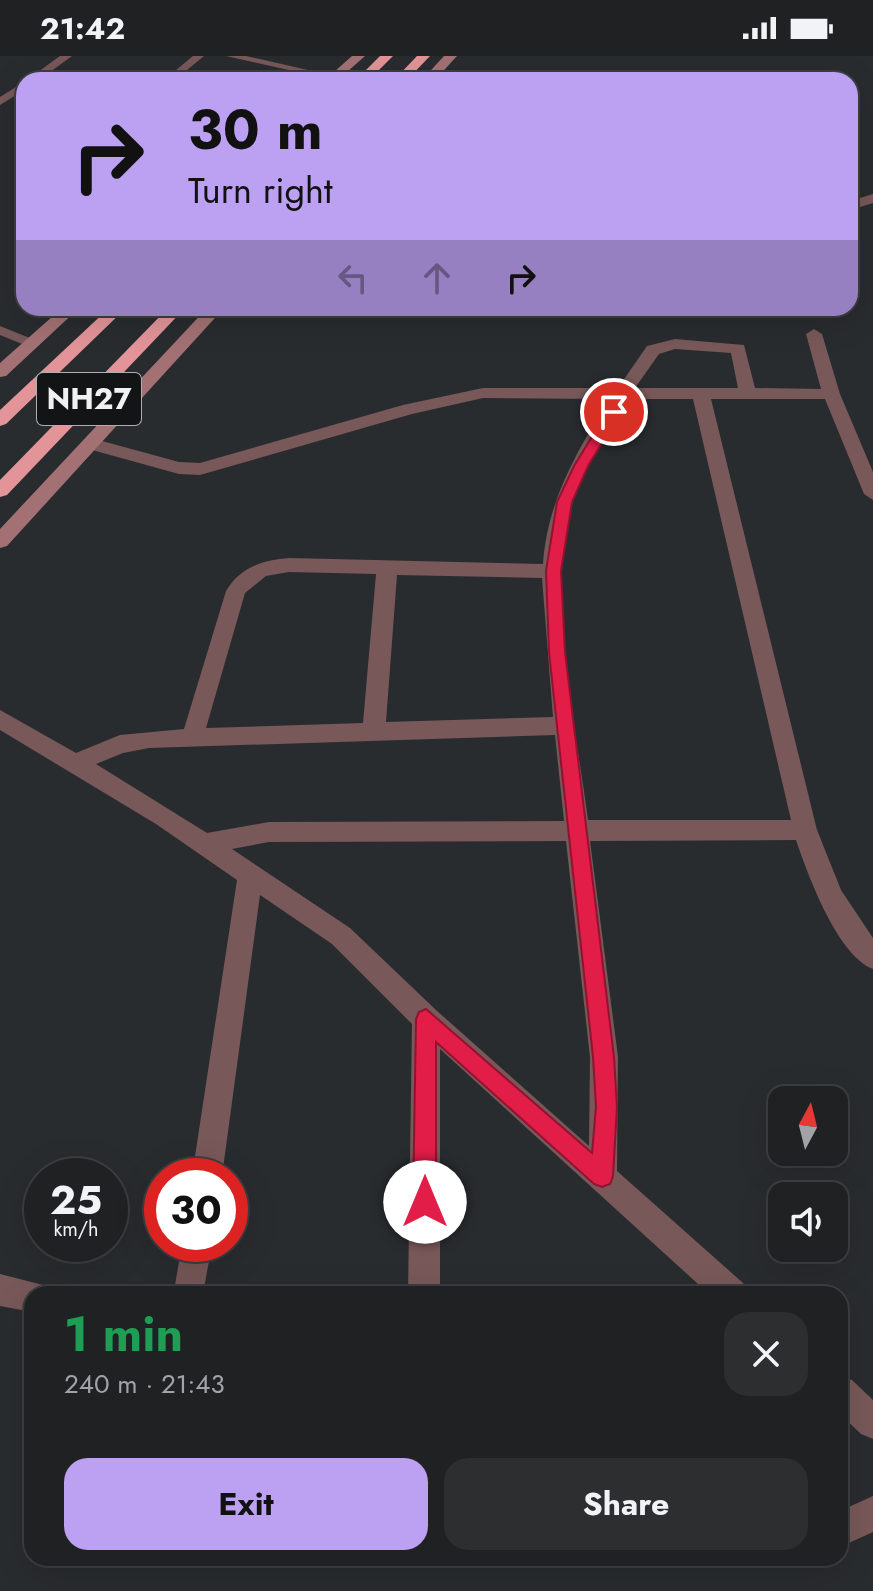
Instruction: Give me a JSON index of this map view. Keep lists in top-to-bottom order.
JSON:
{
  "streets": {
    "highway": ["NH27"]
  },
  "north": "top",
  "page": {
    "status": "21:42",
    "turn": ["30 m", "Turn right"],
    "speed": "25 km/h",
    "limit": "30",
    "heading": ["1 min", "240 m · 21:43"],
    "buttons": ["Exit", "Share"]
  }
}
